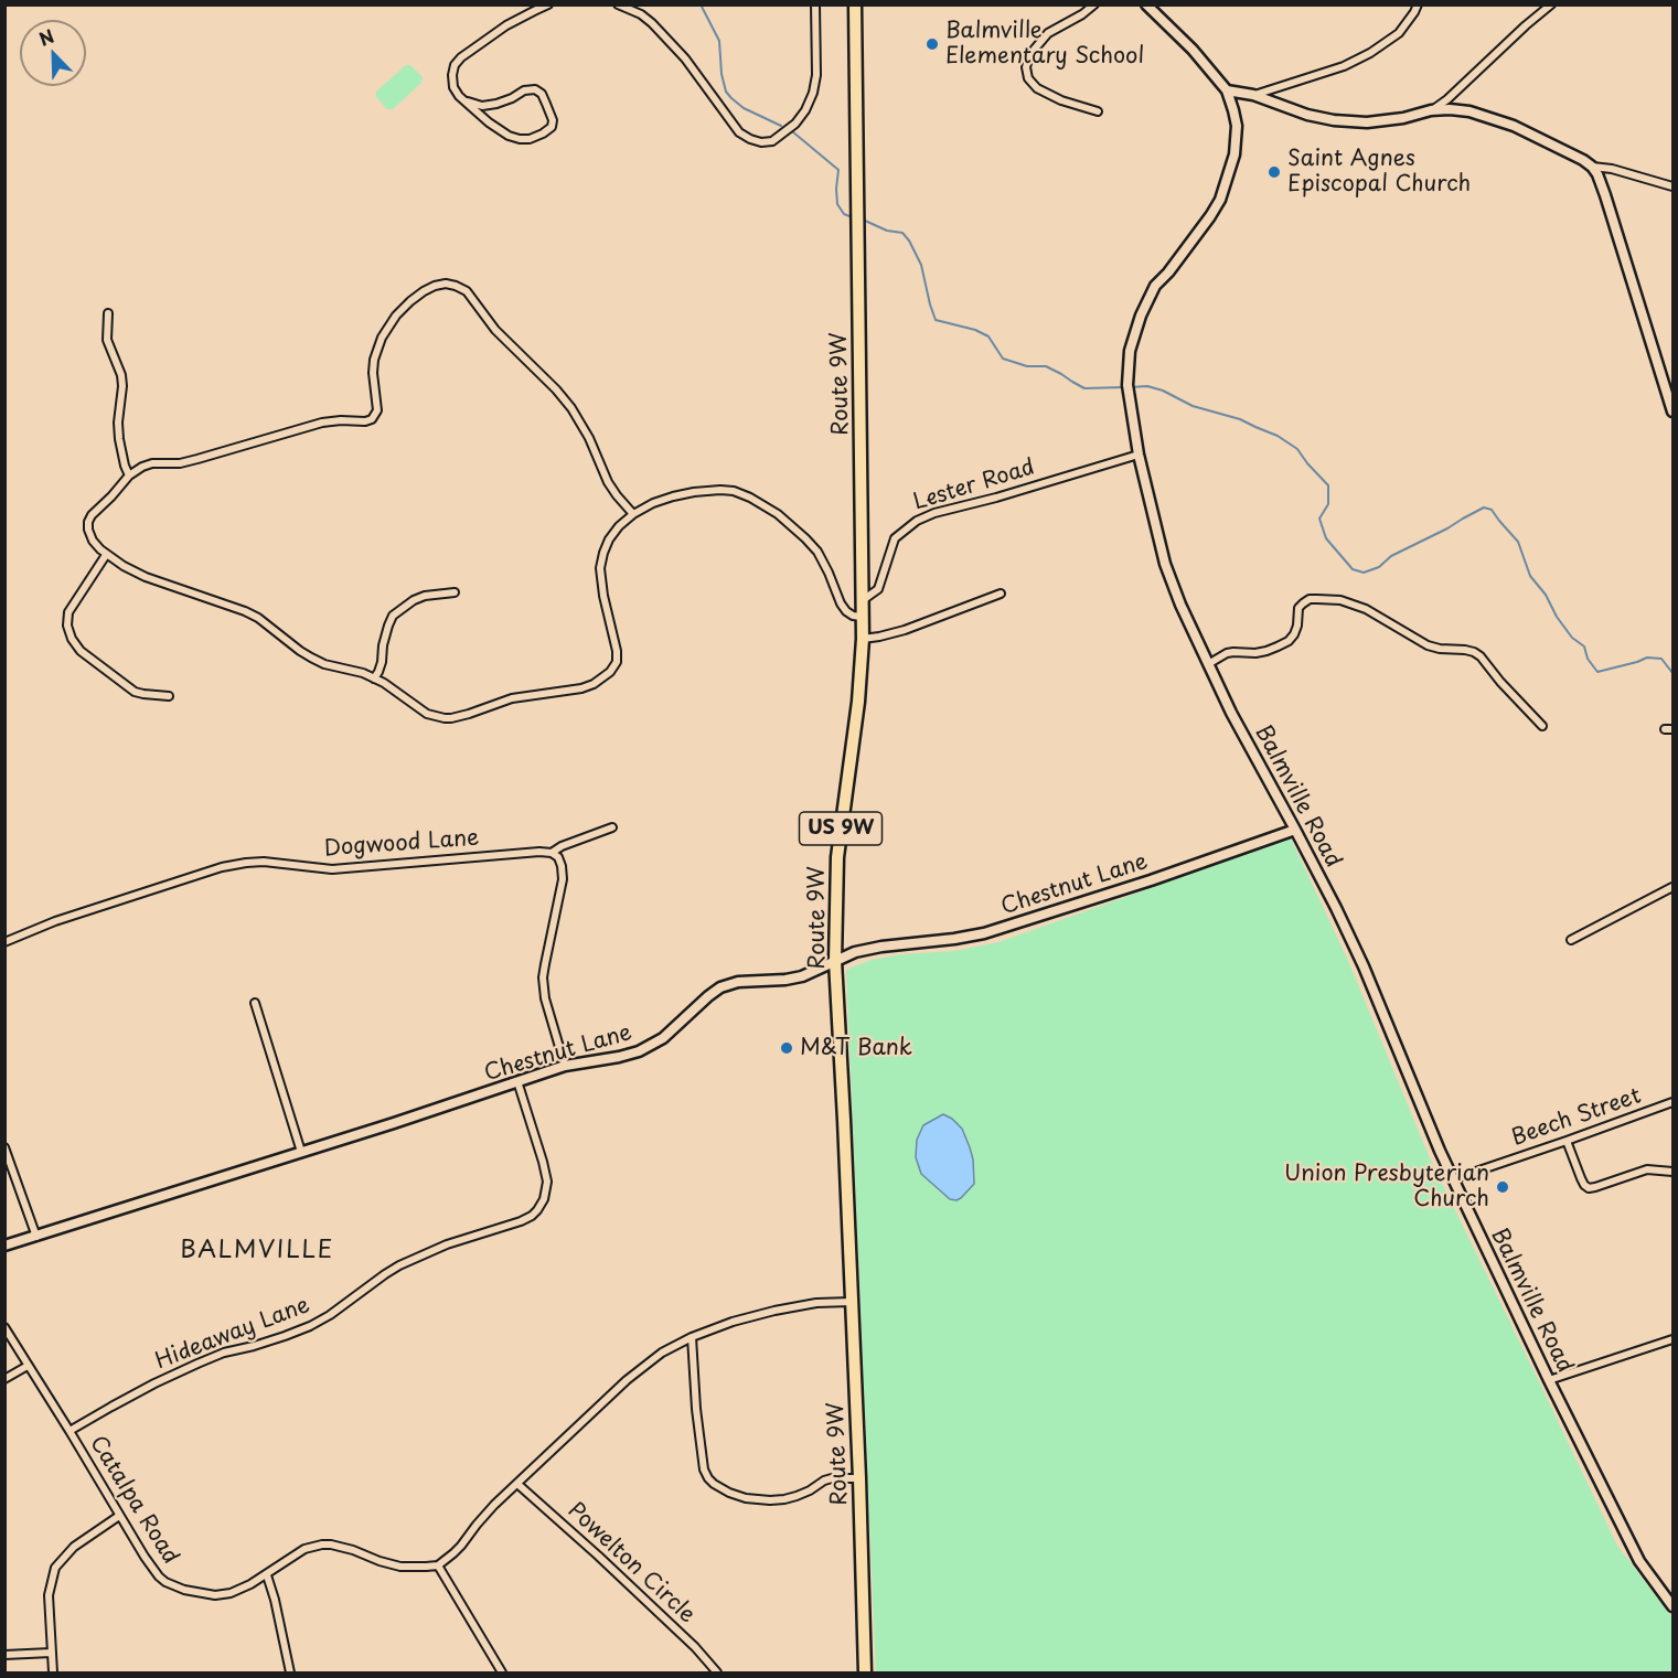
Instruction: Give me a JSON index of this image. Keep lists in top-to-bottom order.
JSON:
{
  "streets": {
    "highway": ["Route 9W", "US 9W"],
    "street": [
      "Lester Road",
      "Balmville Road",
      "Dogwood Lane",
      "Chestnut Lane",
      "Beech Street",
      "Hideaway Lane",
      "Catalpa Road",
      "Powelton Circle"
    ]
  },
  "crossings": [
    ["Route 9W", "Lester Road"],
    ["Route 9W", "Chestnut Lane"],
    ["Lester Road", "Balmville Road"],
    ["Balmville Road", "Chestnut Lane"],
    ["Balmville Road", "Beech Street"],
    ["Chestnut Lane", "Hideaway Lane"],
    ["Hideaway Lane", "Catalpa Road"]
  ],
  "districts": ["BALMVILLE"],
  "places": [
    "Balmville Elementary School",
    "Saint Agnes Episcopal Church",
    "M&T Bank",
    "Union Presbyterian Church"
  ],
  "north": "top left"
}
